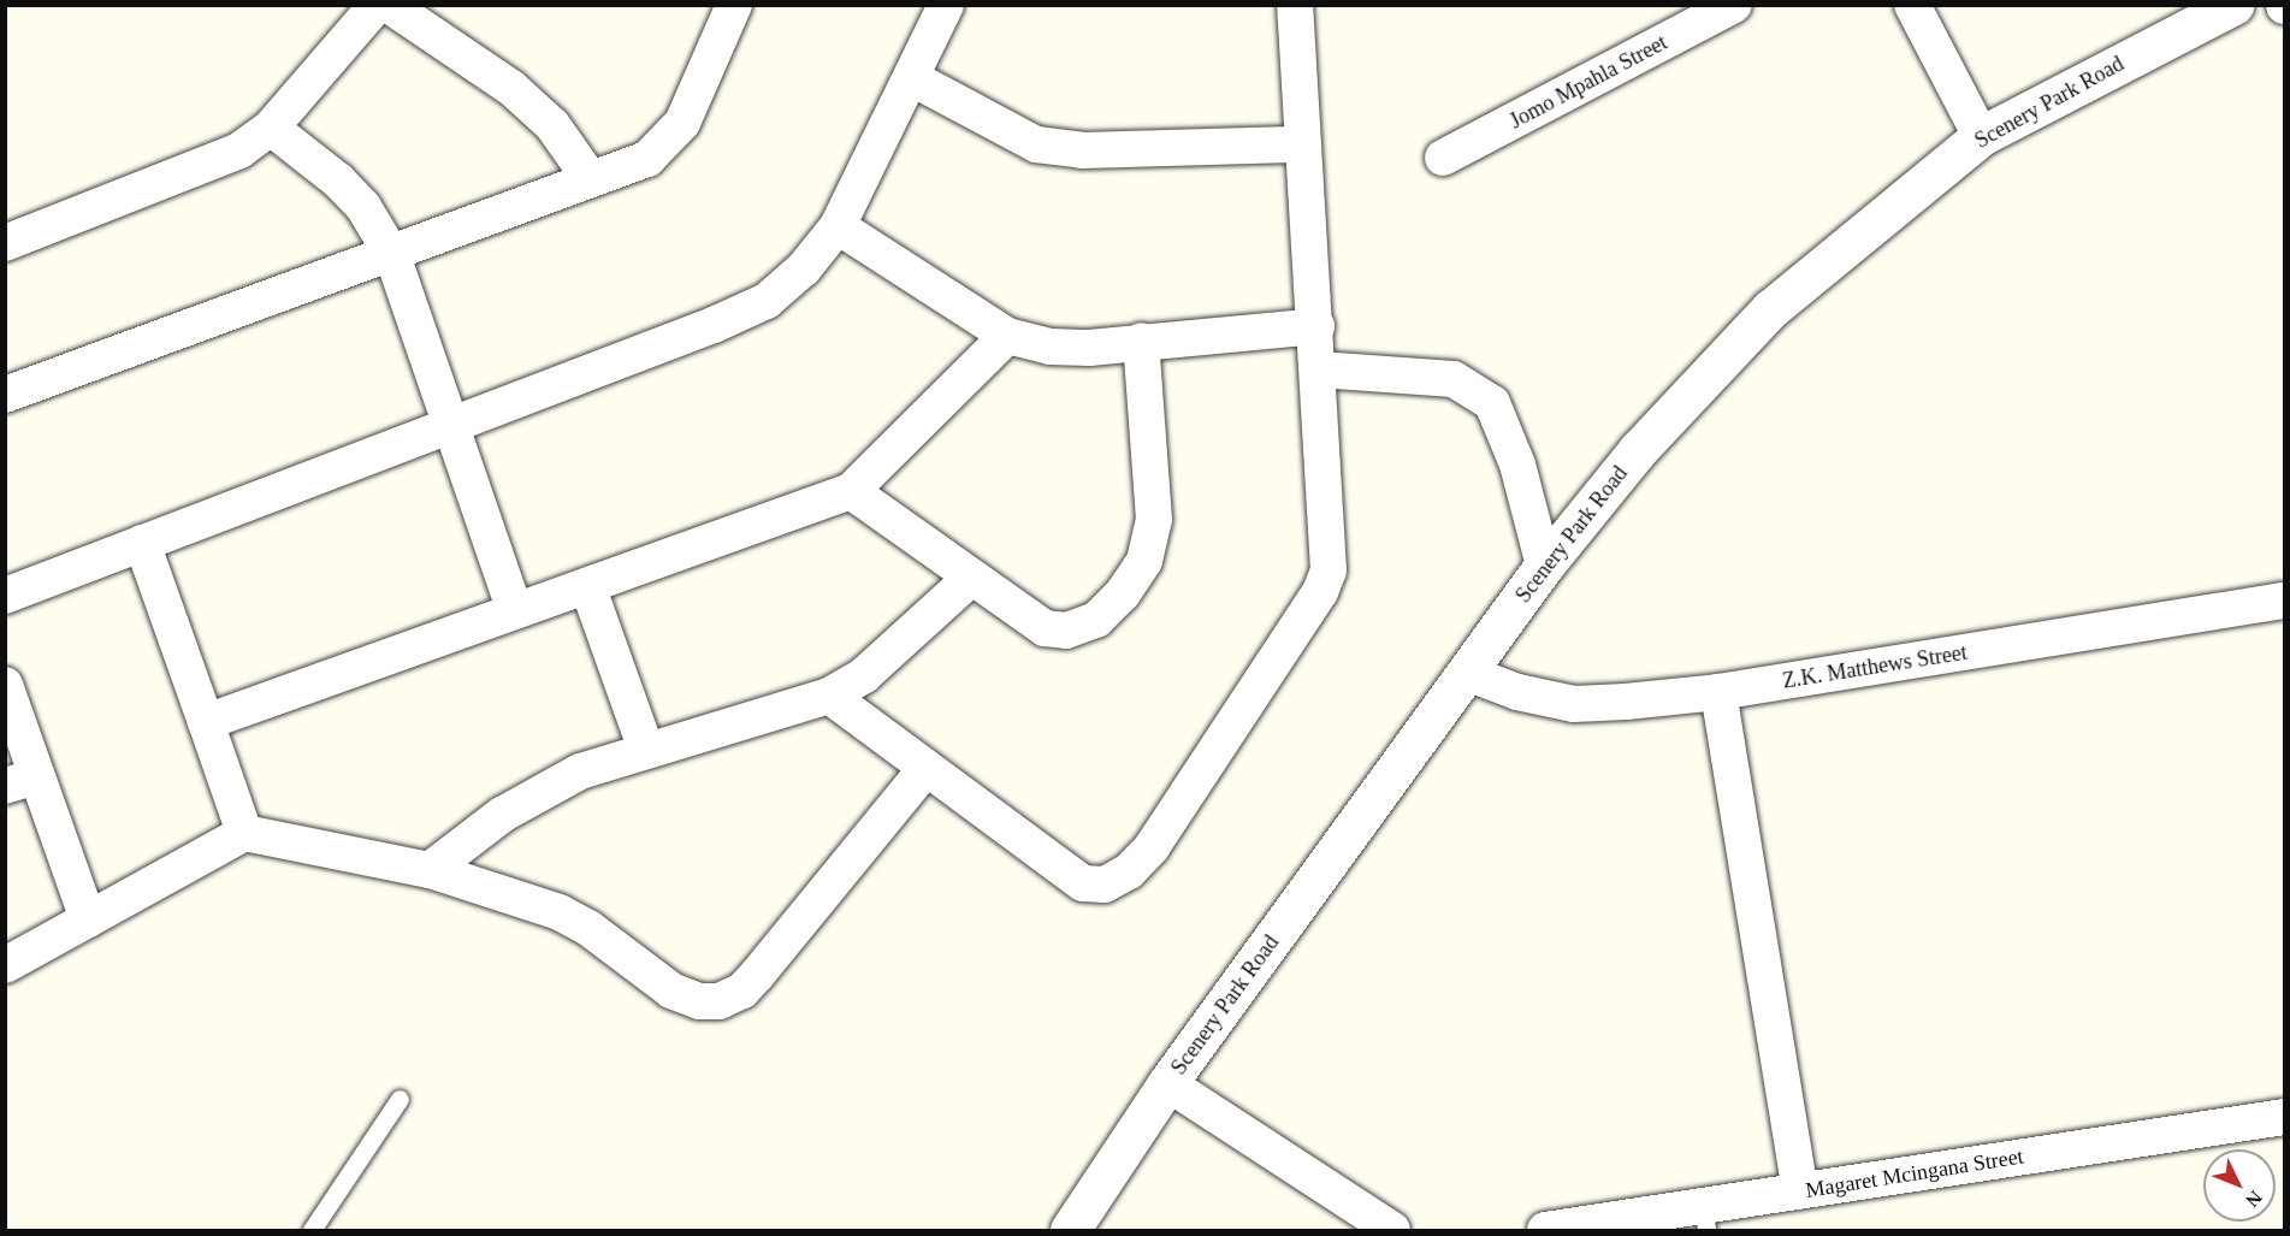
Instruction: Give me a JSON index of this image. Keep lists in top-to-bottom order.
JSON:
{
  "streets": {
    "street": [
      "Jomo Mpahla Street",
      "Scenery Park Road",
      "Z.K. Matthews Street",
      "Magaret Mcingana Street"
    ]
  },
  "crossings": [
    ["Scenery Park Road", "Z.K. Matthews Street"]
  ],
  "north": "bottom right"
}
